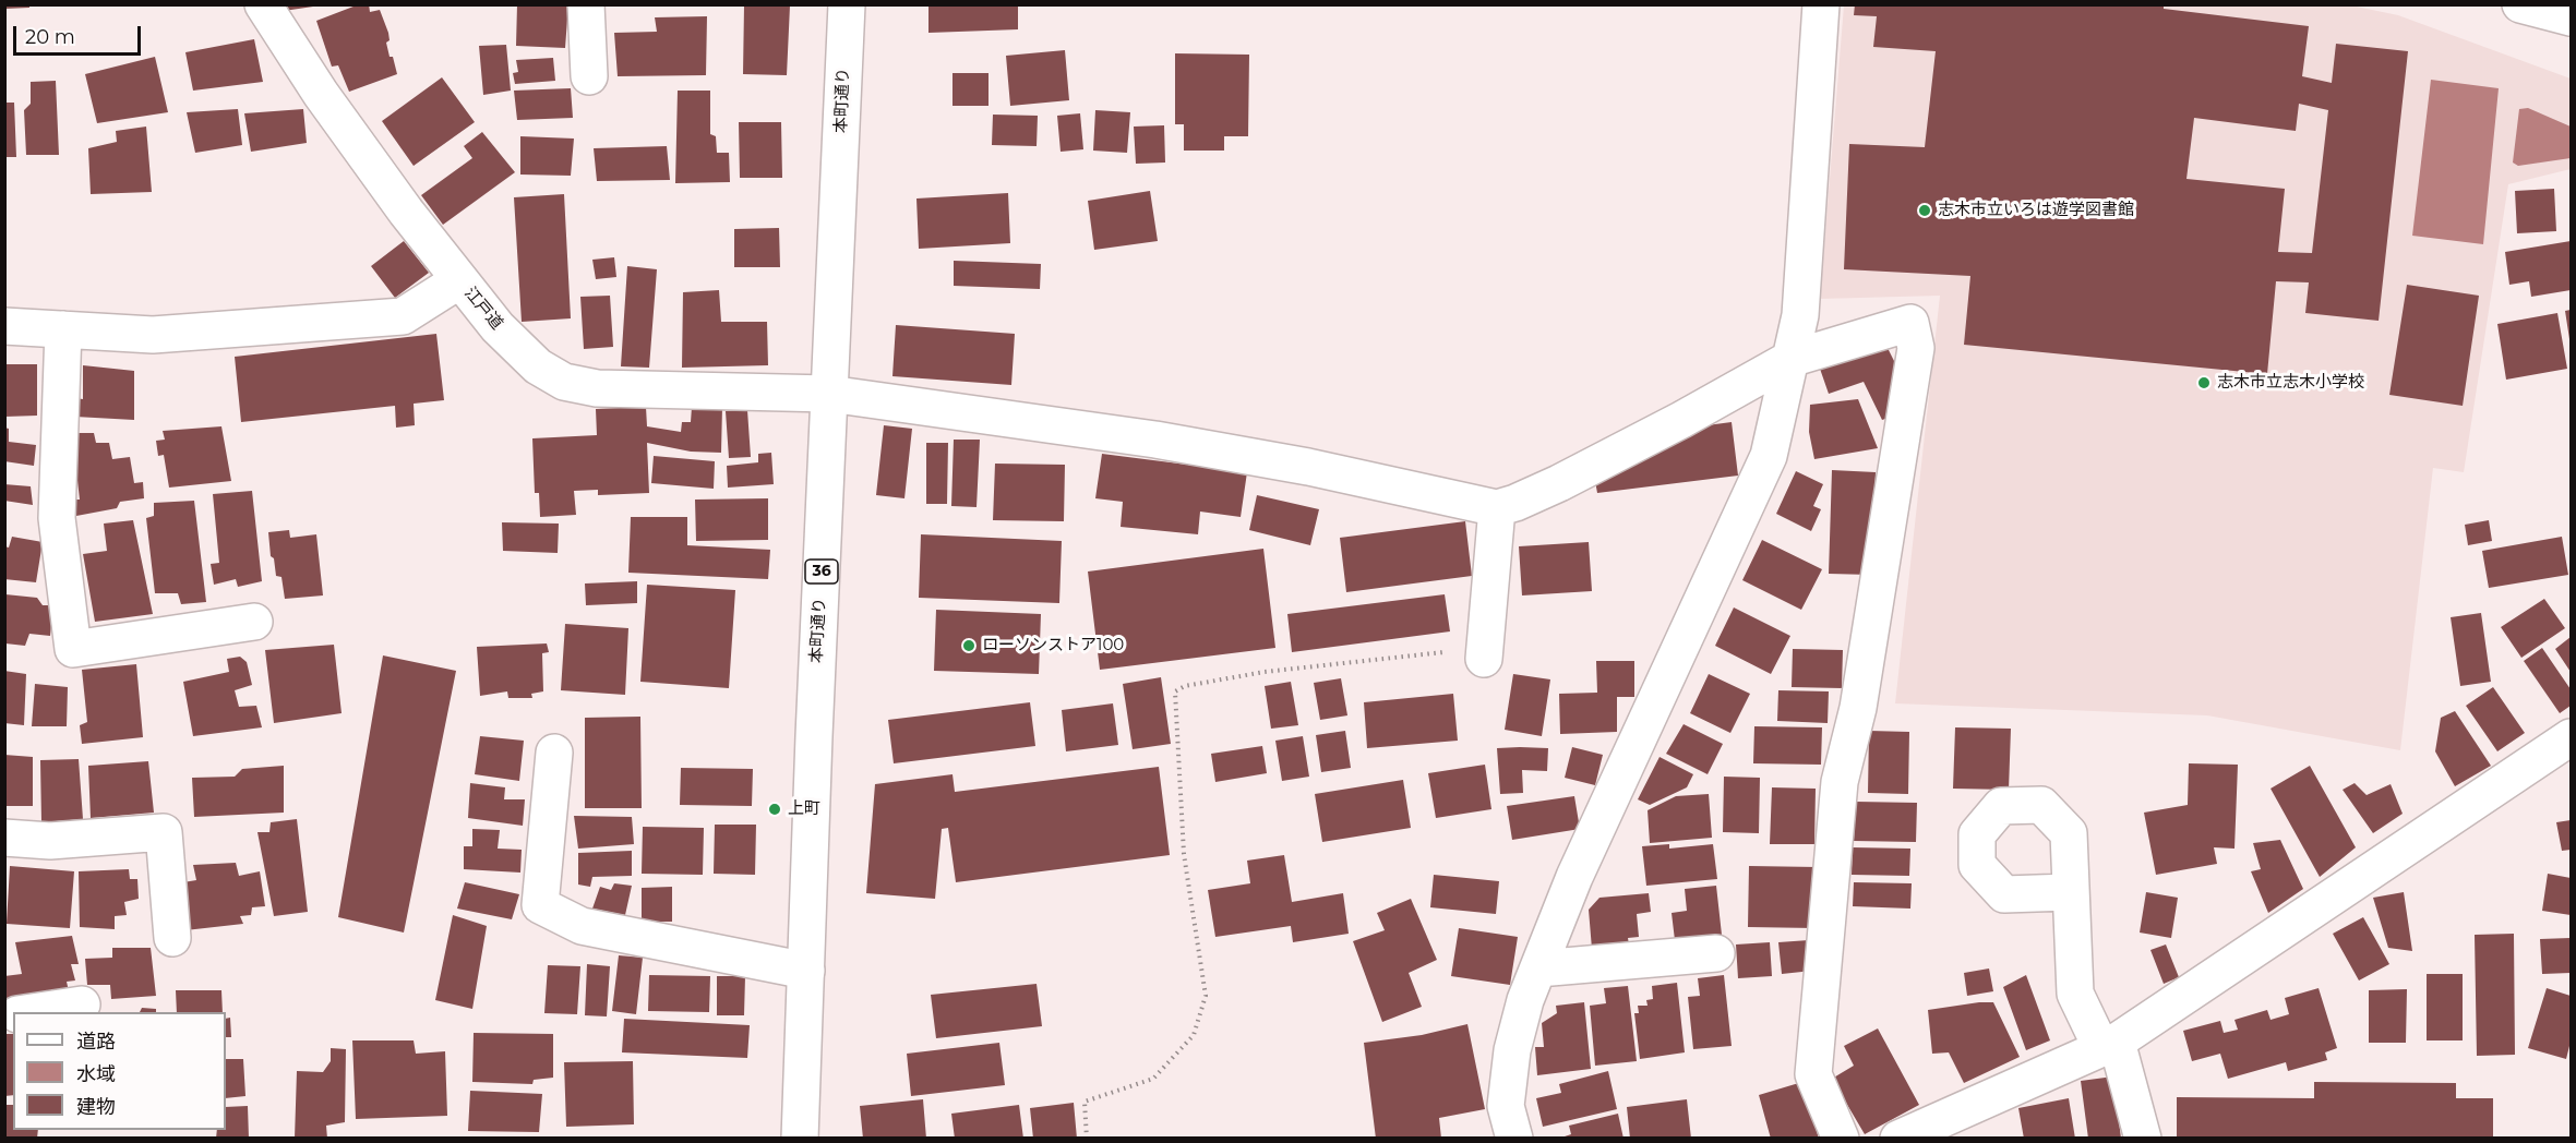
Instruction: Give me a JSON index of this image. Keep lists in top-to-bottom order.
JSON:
{
  "streets": {
    "street": ["本町通り", "江戸道", "36"]
  },
  "crossings": [
    ["本町通り", "江戸道"]
  ],
  "places": [
    "志木市立いろは遊学図書館",
    "志木市立志木小学校",
    "ローソンストア100",
    "上町"
  ],
  "legend": ["道路", "水域", "建物"],
  "scale_bar": "20 m"
}
